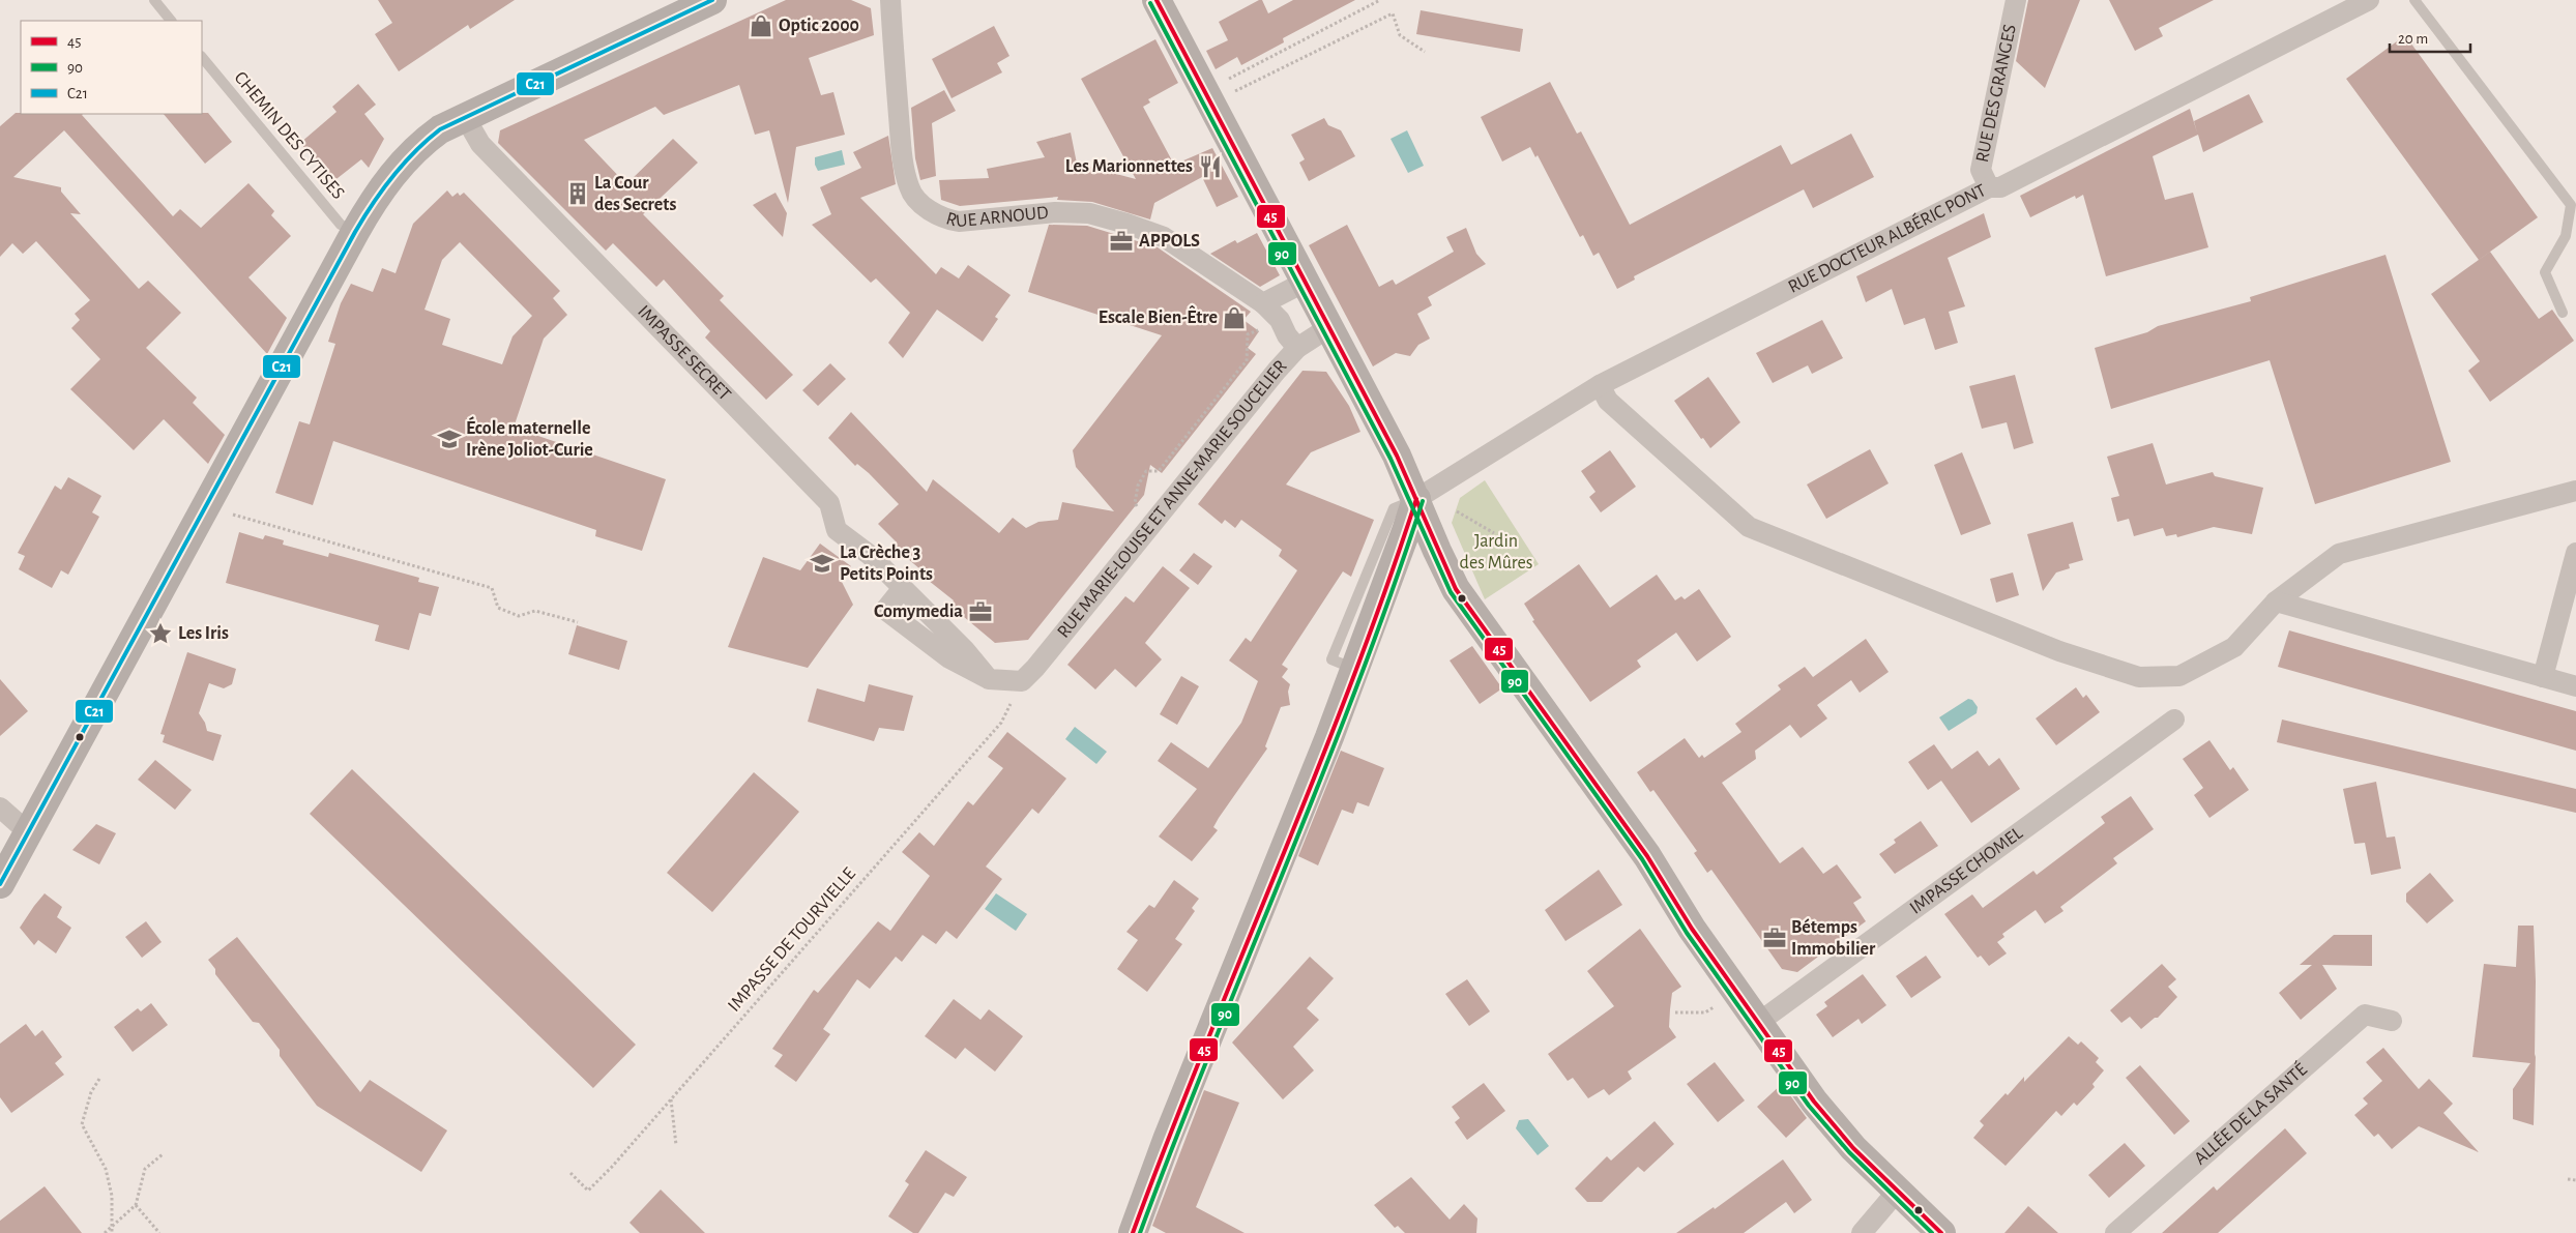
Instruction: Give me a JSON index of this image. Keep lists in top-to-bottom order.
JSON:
{
  "streets": {
    "street": [
      "RUE DES GRANGES",
      "RUE ARNOUD",
      "RUE DOCTEUR ALBÉRIC PONT",
      "IMPASSE SECRET",
      "RUE MARIE-LOUISE ET ANNE-MARIE SOUCELIER",
      "IMPASSE CHOMEL",
      "ALLÉE DE LA SANTÉ"
    ],
    "lane": ["CHEMIN DES CYTISES"],
    "path": ["IMPASSE DE TOURVIELLE"]
  },
  "crossings": [
    ["RUE DES GRANGES", "RUE DOCTEUR ALBÉRIC PONT"],
    ["RUE ARNOUD", "RUE MARIE-LOUISE ET ANNE-MARIE SOUCELIER"],
    ["RUE MARIE-LOUISE ET ANNE-MARIE SOUCELIER", "IMPASSE DE TOURVIELLE"]
  ],
  "parks": ["Jardin des Mûres"],
  "places": {
    "shop": ["Optic 2000", "Escale Bien-Être"],
    "restaurant": ["Les Marionnettes"],
    "building": ["La Cour des Secrets"],
    "office": ["APPOLS", "Comymedia", "Bétemps Immobilier"],
    "school or university": ["École maternelle Irène Joliot-Curie", "La Crèche 3 Petits Points"],
    "place": ["Les Iris"]
  },
  "lines": ["transit line 45", "transit line C21", "transit line 90"],
  "legend": ["45", "90", "C21"],
  "scale_bar": "20 m"
}
